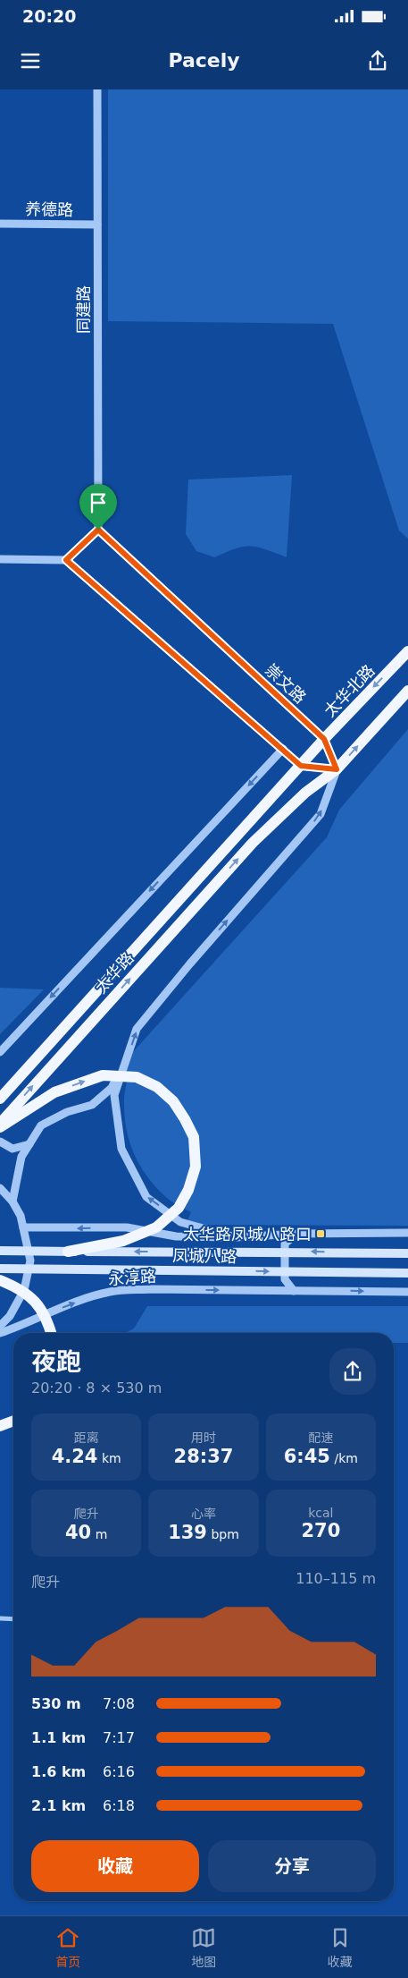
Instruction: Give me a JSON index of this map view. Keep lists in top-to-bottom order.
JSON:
{
  "streets": {
    "main road": ["太华北路", "太华路", "凤城八路"],
    "street": [
      "养德路",
      "同建路",
      "崇文路",
      "永淳路"
    ]
  },
  "crossings": [
    ["养德路", "同建路"],
    ["同建路", "崇文路"],
    ["崇文路", "太华北路"],
    ["崇文路", "太华路"],
    ["太华北路", "太华路"]
  ],
  "places": {
    "transit": ["太华路凤城八路口"]
  },
  "page": {
    "status": "20:20",
    "header": "Pacely",
    "heading": ["夜跑", "20:20 · 8 × 530 m"],
    "stats": [
      ["距离", "4.24 km"],
      ["用时", "28:37"],
      ["配速", "6:45 /km"],
      ["爬升", "40 m"],
      ["心率", "139 bpm"],
      ["kcal", "270"]
    ],
    "chart": ["爬升", "110–115 m"],
    "list": [
      {
        "name": "530 m",
        "note": "7:08"
      },
      {
        "name": "1.1 km",
        "note": "7:17"
      },
      {
        "name": "1.6 km",
        "note": "6:16"
      },
      {
        "name": "2.1 km",
        "note": "6:18"
      }
    ],
    "buttons": ["收藏", "分享"],
    "tabs": ["首页", "地图", "收藏"]
  }
}
